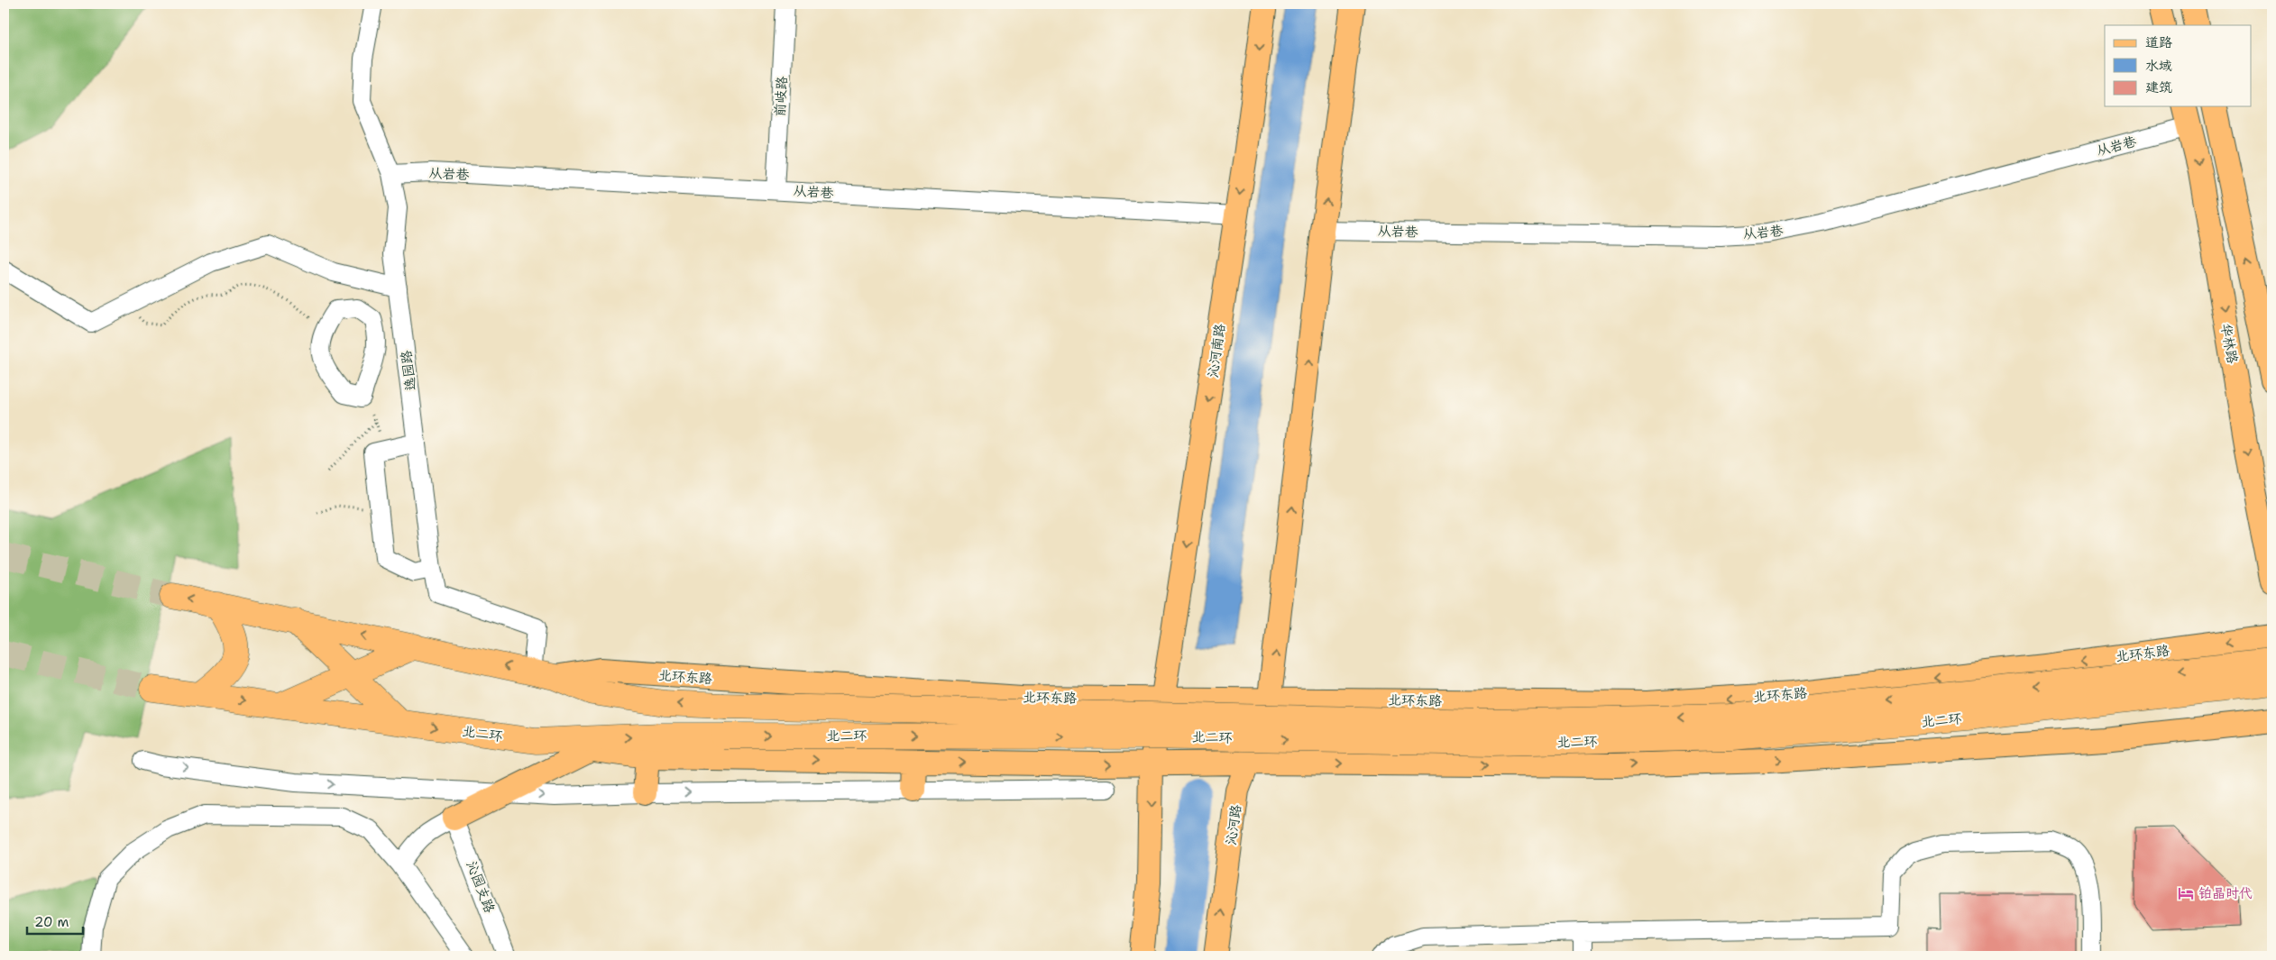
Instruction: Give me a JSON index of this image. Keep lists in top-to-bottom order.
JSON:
{
  "streets": {
    "highway": ["北二环"],
    "main road": [
      "华林路",
      "沁河南路",
      "北环东路",
      "沁河路"
    ],
    "street": [
      "前岐路",
      "从岩巷",
      "逸园路",
      "沁园支路"
    ]
  },
  "crossings": [
    ["前岐路", "从岩巷"],
    ["从岩巷", "华林路"],
    ["从岩巷", "沁河南路"],
    ["从岩巷", "逸园路"],
    ["沁河南路", "北环东路"],
    ["逸园路", "北环东路"],
    ["逸园路", "北二环"],
    ["北环东路", "北二环"],
    ["北环东路", "沁河路"]
  ],
  "places": {
    "hotel": ["铂晶时代"]
  },
  "legend": ["道路", "水域", "建筑"],
  "scale_bar": "20 m"
}
